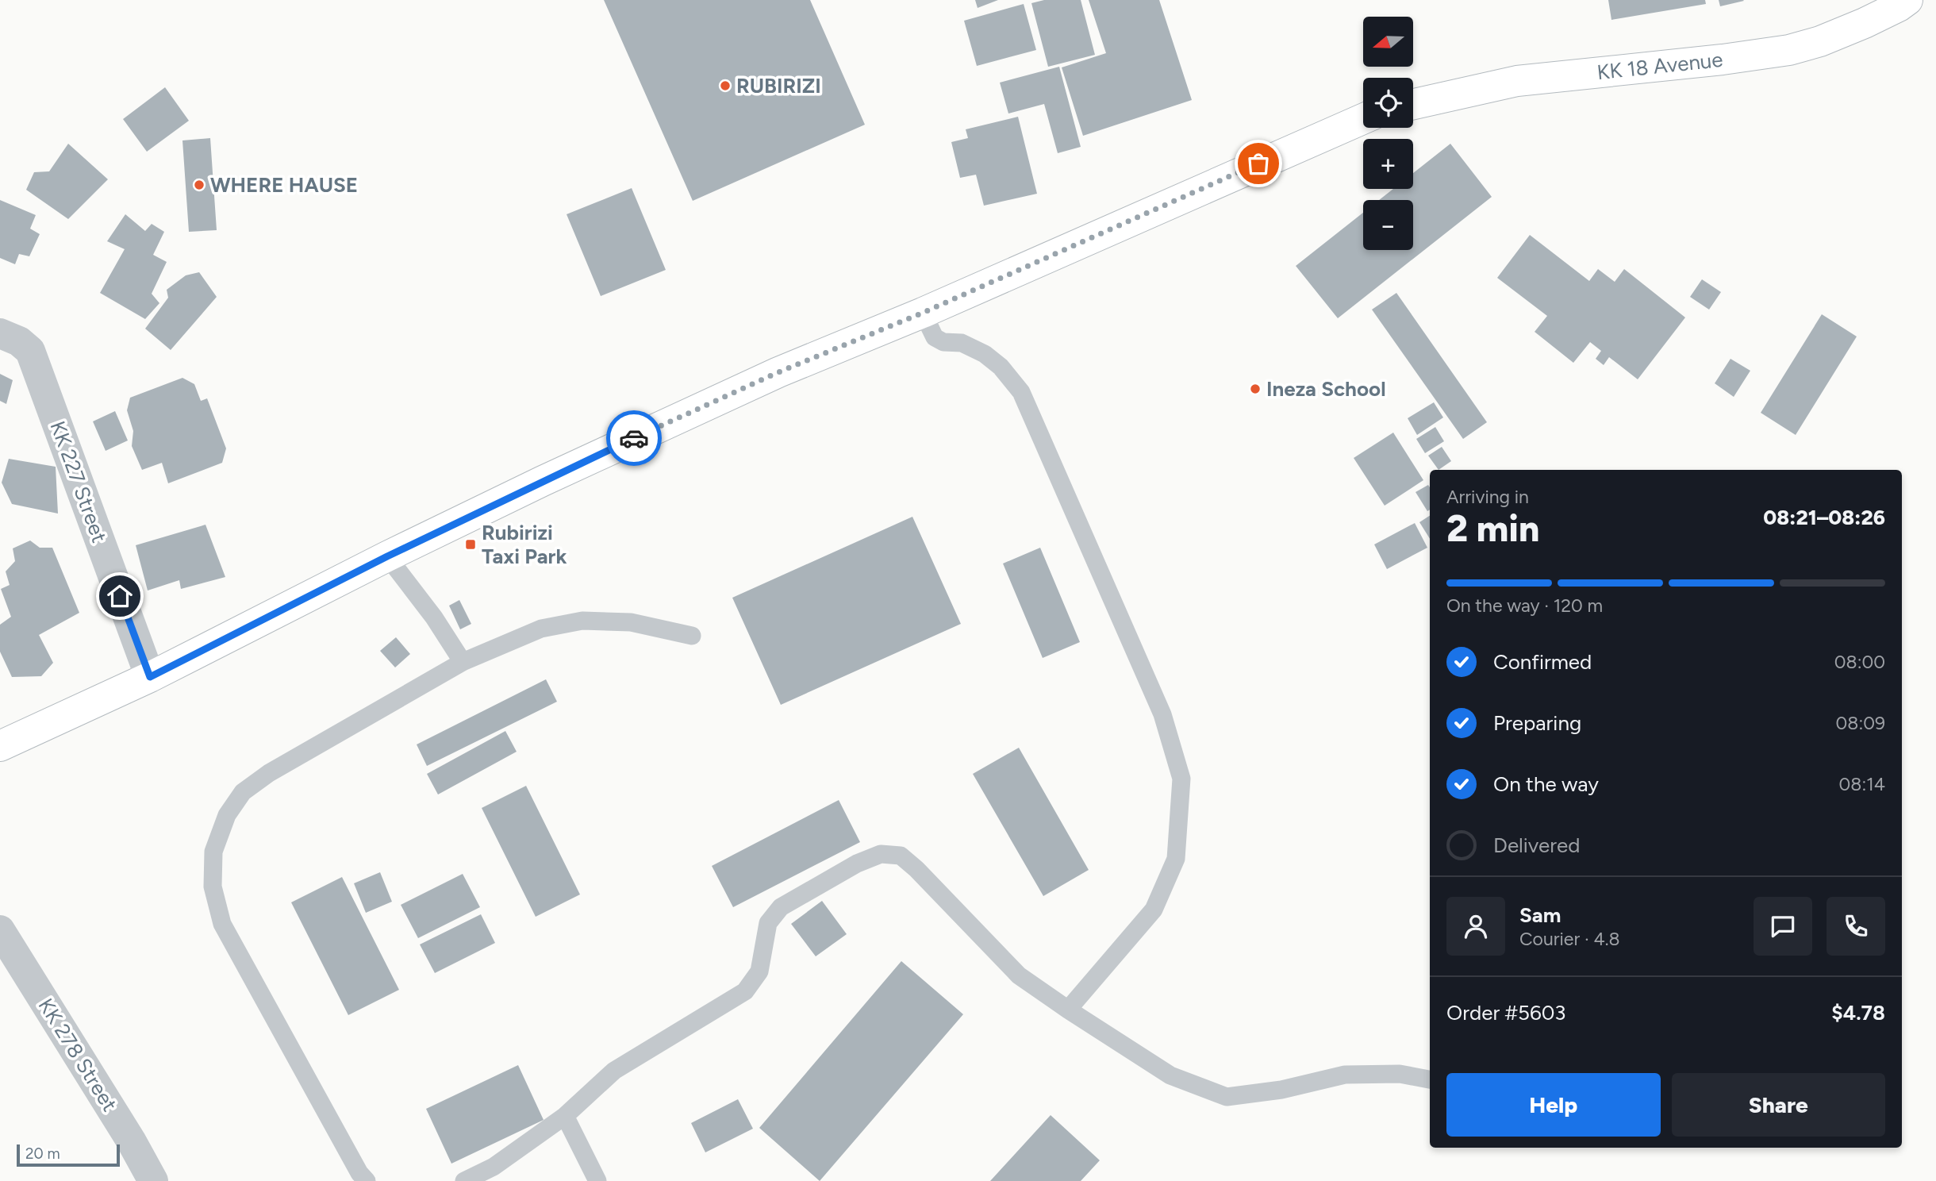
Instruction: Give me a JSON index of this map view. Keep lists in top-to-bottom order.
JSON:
{
  "streets": {
    "main road": ["KK 18 Avenue"],
    "street": ["KK 227 Street", "KK 278 Street"]
  },
  "places": {
    "other": ["RUBIRIZI", "WHERE HAUSE", "Ineza School"],
    "transit": ["Rubirizi Taxi Park"]
  },
  "scale_bar": "20 m",
  "north": "left",
  "page": {
    "map_buttons": ["+", "−"],
    "heading": ["2 min", "Arriving in", "08:21–08:26"],
    "panel": [
      "Sam",
      "Courier · 4.8",
      "Order #5603",
      "$4.78"
    ],
    "bar": "On the way · 120 m",
    "list": [
      ["Confirmed", "08:00"],
      ["Preparing", "08:09"],
      ["On the way", "08:14"],
      "Delivered"
    ],
    "buttons": ["Help", "Share"],
    "scale": "20 m"
  }
}
